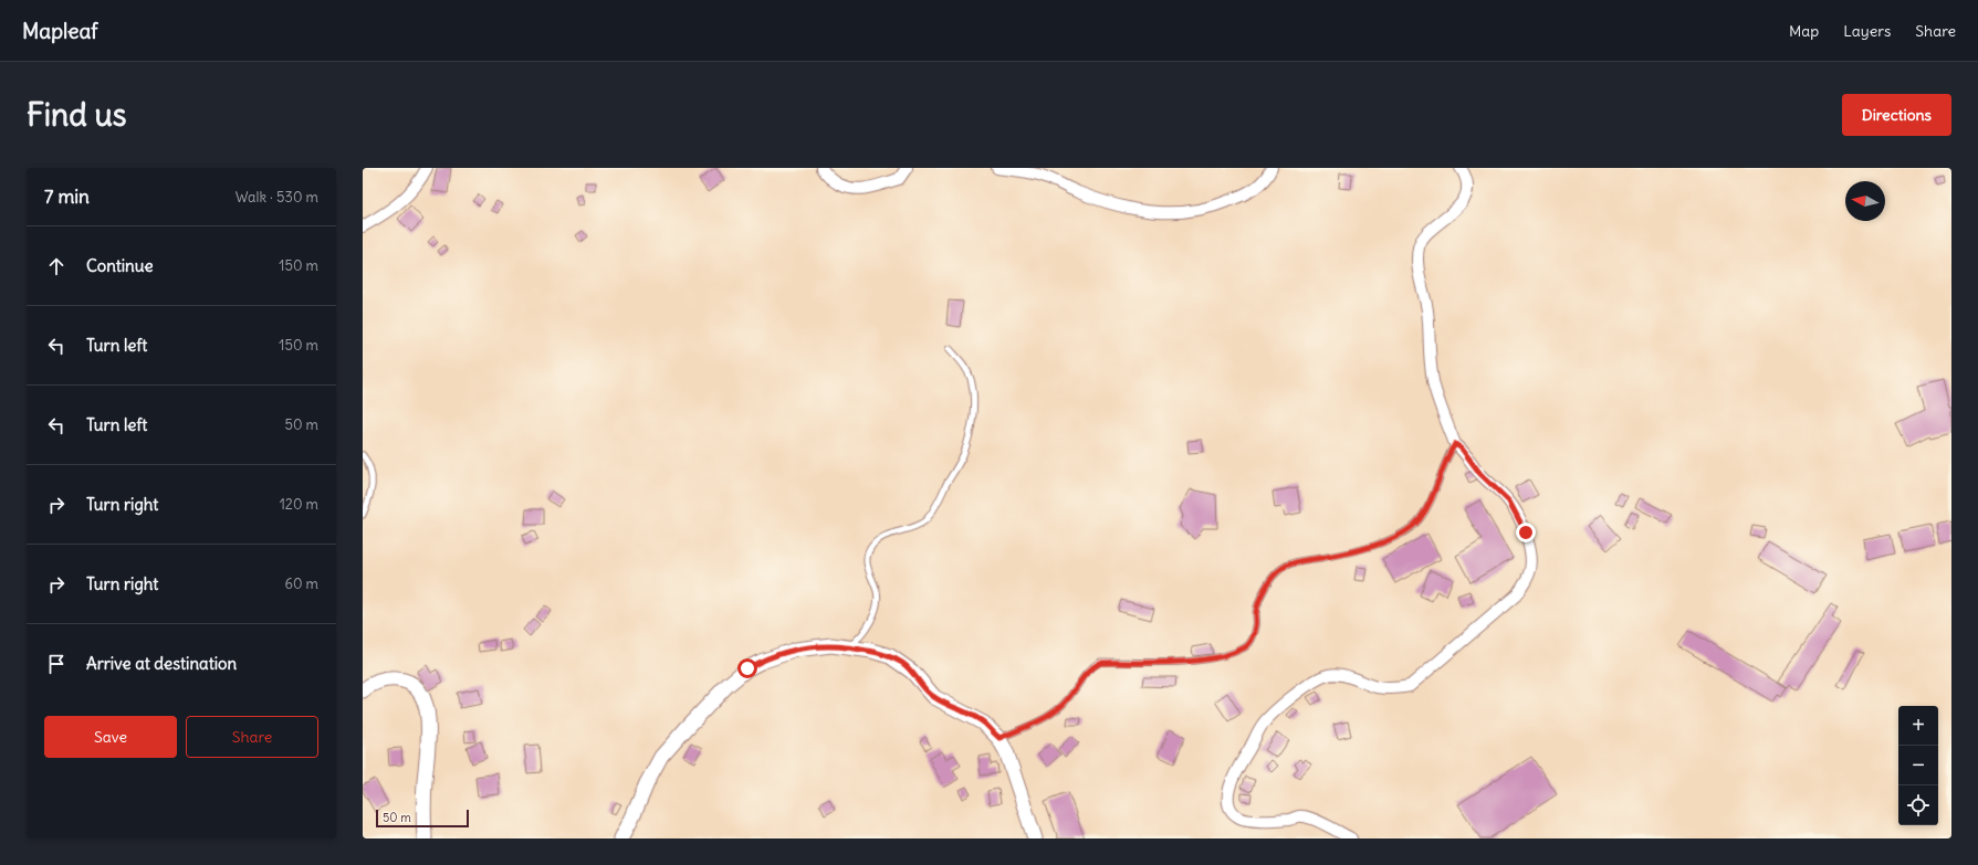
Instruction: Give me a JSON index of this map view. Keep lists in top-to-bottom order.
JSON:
{
  "scale_bar": "50 m",
  "north": "left",
  "page": {
    "header": "Mapleaf",
    "nav": ["Map", "Layers", "Share"],
    "buttons": [
      "Directions",
      ["Save", "Share"]
    ],
    "title": "Find us",
    "heading": ["7 min", "Walk · 530 m"],
    "list": [
      ["Continue", "150 m"],
      ["Turn left", "150 m"],
      ["Turn left", "50 m"],
      ["Turn right", "120 m"],
      ["Turn right", "60 m"],
      "Arrive at destination"
    ],
    "map_buttons": ["+", "−"],
    "scale": "50 m"
  }
}
